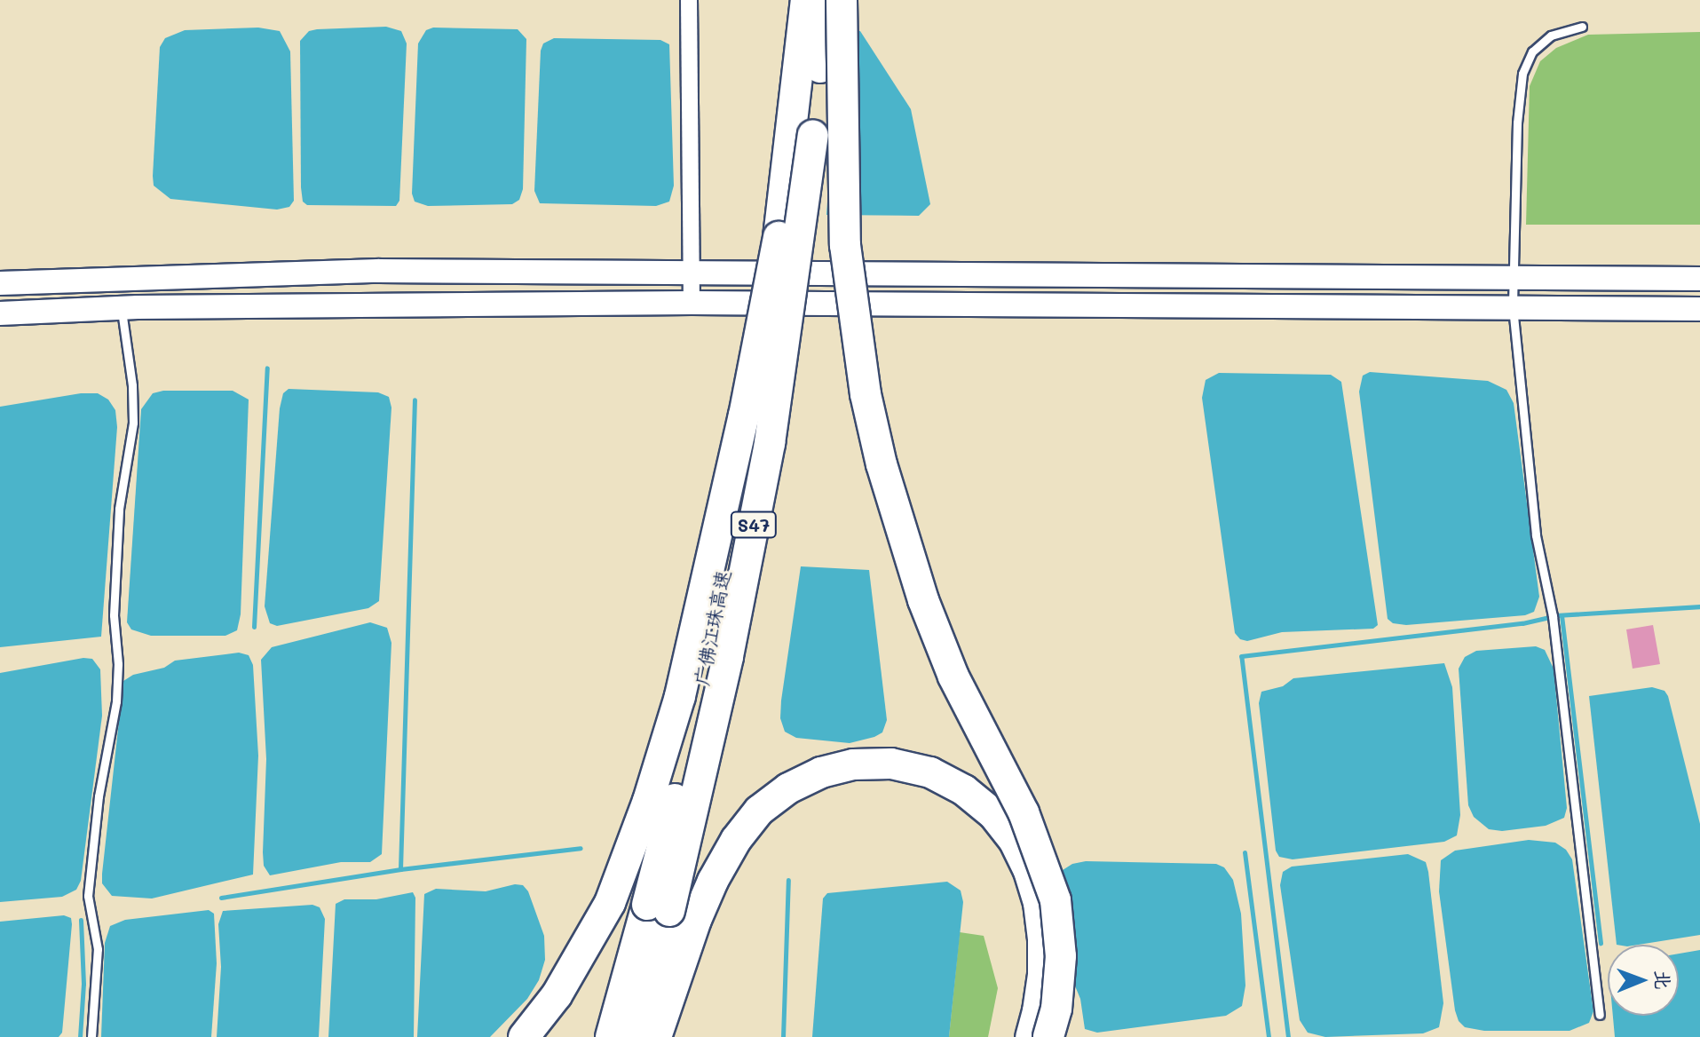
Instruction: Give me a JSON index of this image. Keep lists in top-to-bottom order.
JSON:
{
  "streets": {
    "highway": ["S47", "广佛江珠高速"]
  },
  "north": "right"
}
